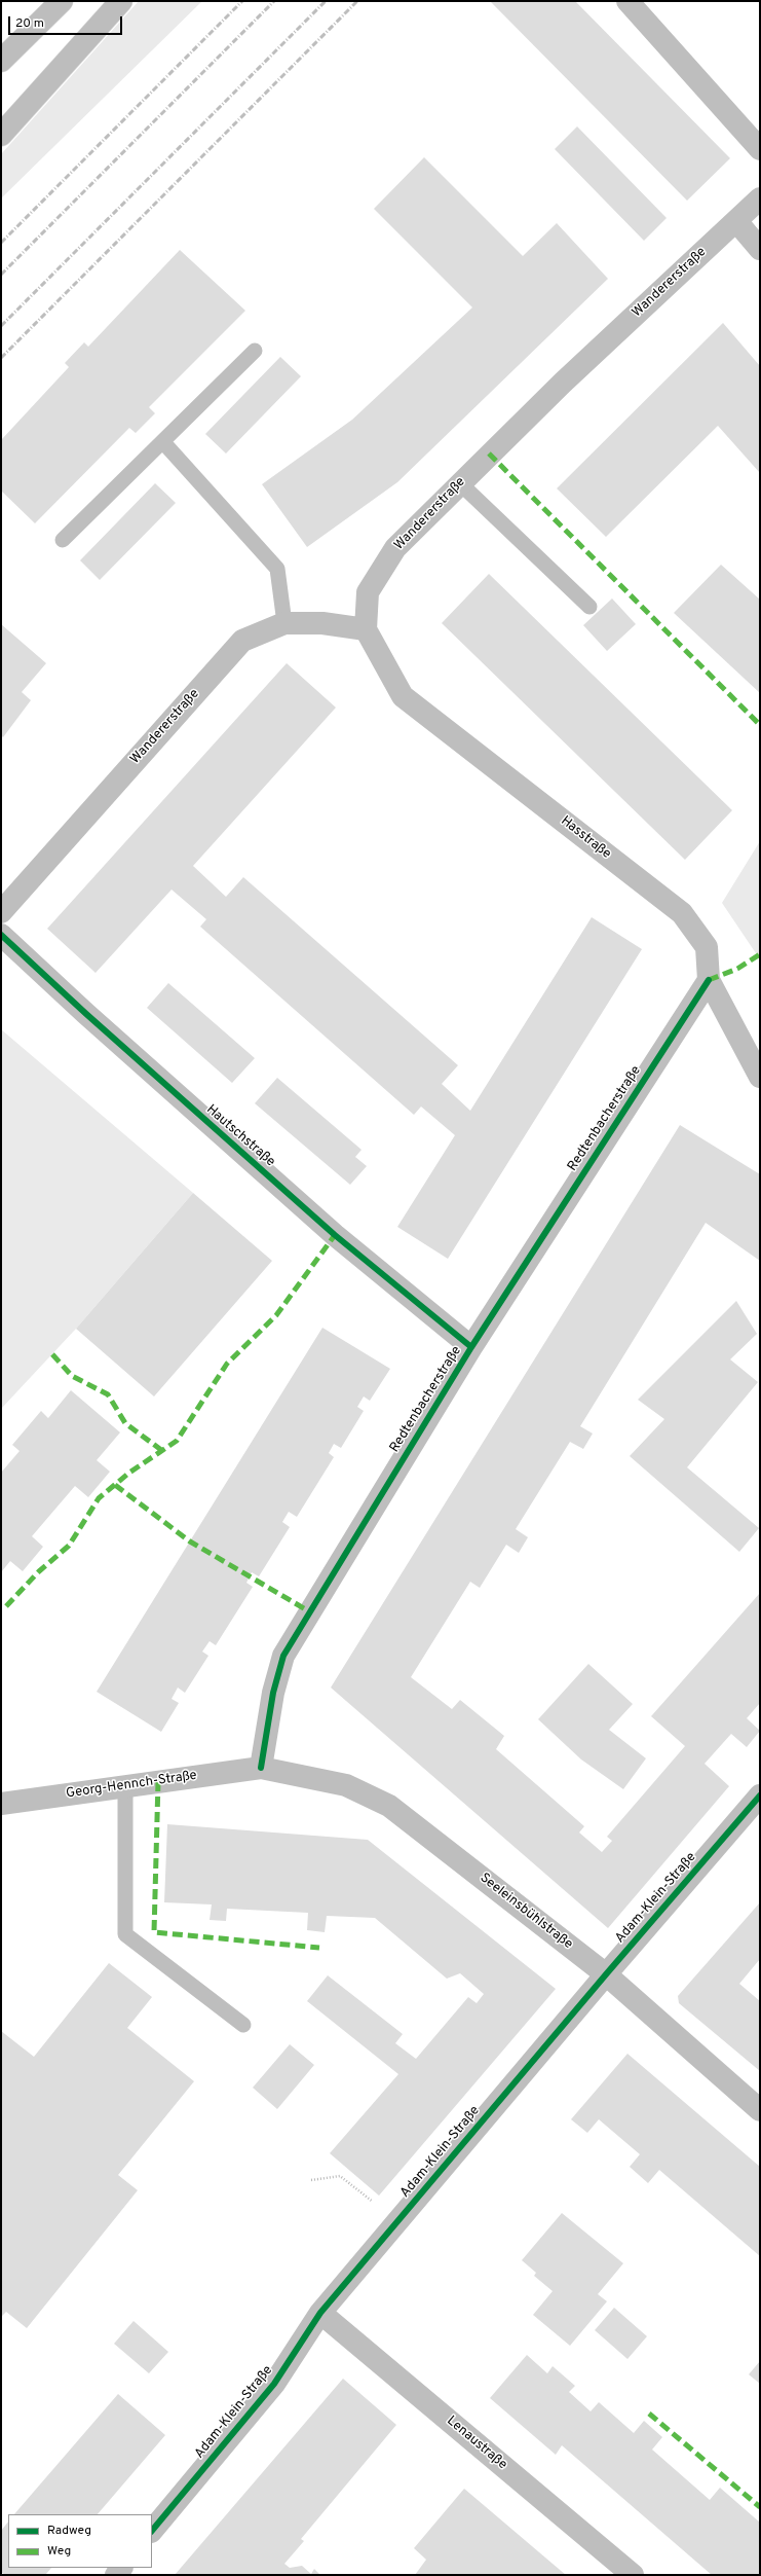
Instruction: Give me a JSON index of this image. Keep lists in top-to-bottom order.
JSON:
{
  "streets": {
    "street": [
      "Wandererstraße",
      "Hasstraße",
      "Redtenbacherstraße",
      "Hautschstraße",
      "Georg-Hennch-Straße",
      "Adam-Klein-Straße",
      "Seeleinsbühlstraße",
      "Lenaustraße"
    ]
  },
  "crossings": [
    ["Wandererstraße", "Hasstraße"],
    ["Hasstraße", "Redtenbacherstraße"],
    ["Redtenbacherstraße", "Hautschstraße"],
    ["Redtenbacherstraße", "Georg-Hennch-Straße"],
    ["Redtenbacherstraße", "Seeleinsbühlstraße"],
    ["Georg-Hennch-Straße", "Seeleinsbühlstraße"],
    ["Adam-Klein-Straße", "Seeleinsbühlstraße"],
    ["Adam-Klein-Straße", "Lenaustraße"]
  ],
  "legend": ["Radweg", "Weg"],
  "scale_bar": "20 m"
}
